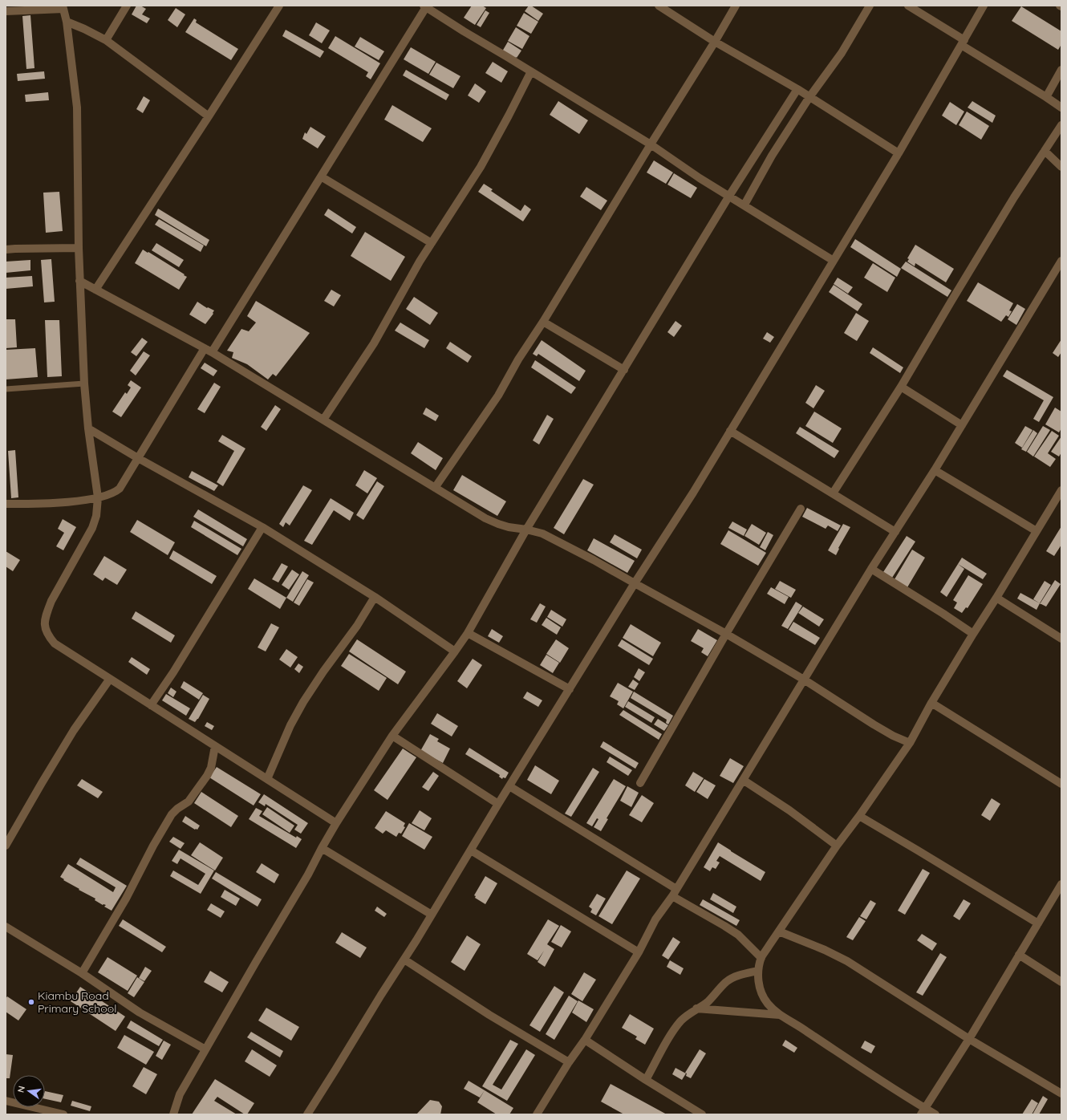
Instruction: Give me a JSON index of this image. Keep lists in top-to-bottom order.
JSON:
{
  "places": ["Kiambu Road Primary School"],
  "north": "left"
}
